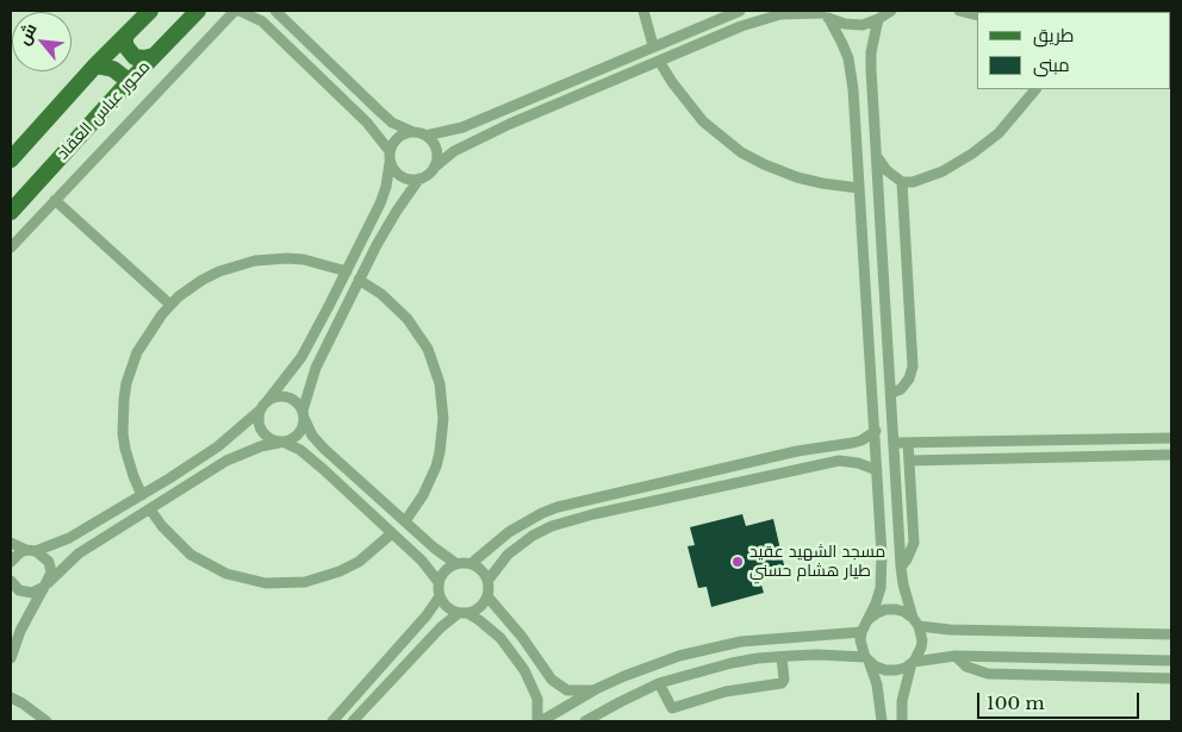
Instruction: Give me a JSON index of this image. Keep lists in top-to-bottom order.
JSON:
{
  "streets": {
    "main road": ["محور عباس العقاد"]
  },
  "places": ["مسجد الشهيد عقيد طيار هشام حسني"],
  "legend": ["طريق", "مبنى"],
  "scale_bar": "100 m",
  "north": "top left"
}
